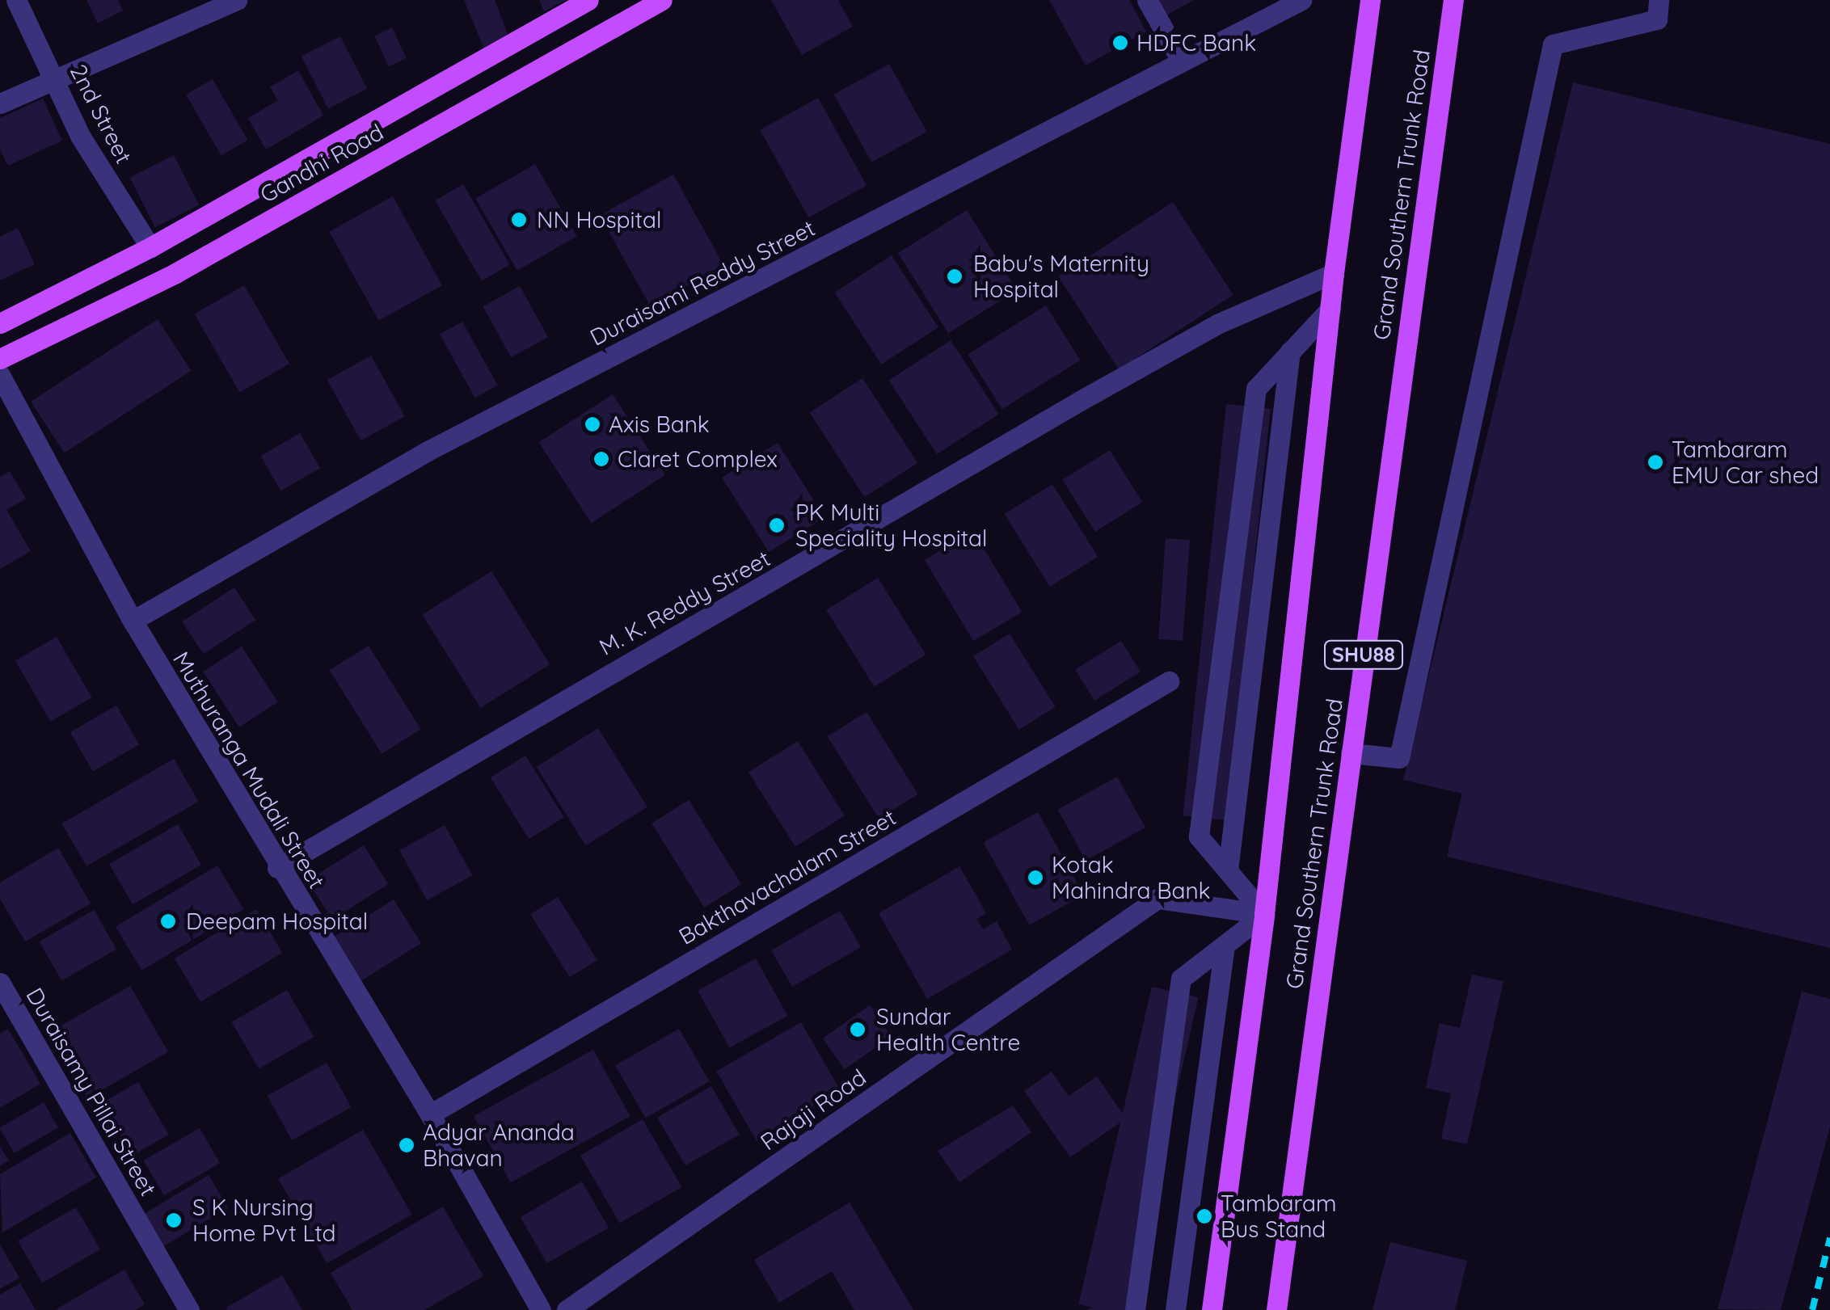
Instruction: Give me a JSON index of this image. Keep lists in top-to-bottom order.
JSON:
{
  "streets": {
    "main road": ["Gandhi Road", "Grand Southern Trunk Road", "SHU88"],
    "street": [
      "2nd Street",
      "Duraisami Reddy Street",
      "M. K. Reddy Street",
      "Muthuranga Mudali Street",
      "Bakthavachalam Street",
      "Duraisamy Pillai Street",
      "Rajaji Road"
    ]
  },
  "crossings": [
    ["2nd Street", "Gandhi Road"],
    ["Grand Southern Trunk Road", "M. K. Reddy Street"],
    ["Grand Southern Trunk Road", "Rajaji Road"],
    ["Duraisami Reddy Street", "Muthuranga Mudali Street"],
    ["M. K. Reddy Street", "Muthuranga Mudali Street"],
    ["Muthuranga Mudali Street", "Bakthavachalam Street"]
  ],
  "places": [
    "HDFC Bank",
    "NN Hospital",
    "Babu's Maternity Hospital",
    "Axis Bank",
    "Claret Complex",
    "Tambaram EMU Car shed",
    "PK Multi Speciality Hospital",
    "Kotak Mahindra Bank",
    "Deepam Hospital",
    "Sundar Health Centre",
    "Adyar Ananda Bhavan",
    "Tambaram Bus Stand",
    "S K Nursing Home Pvt Ltd"
  ]
}
